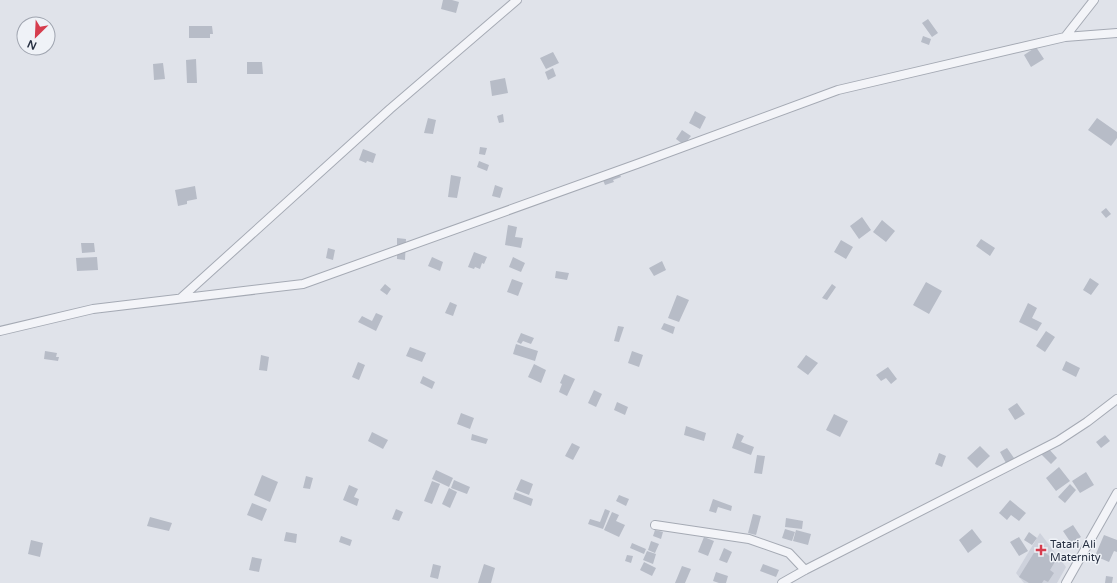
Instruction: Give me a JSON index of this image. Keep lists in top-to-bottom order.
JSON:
{
  "places": {
    "health": ["Tatari Ali Maternity"]
  },
  "north": "bottom left"
}
